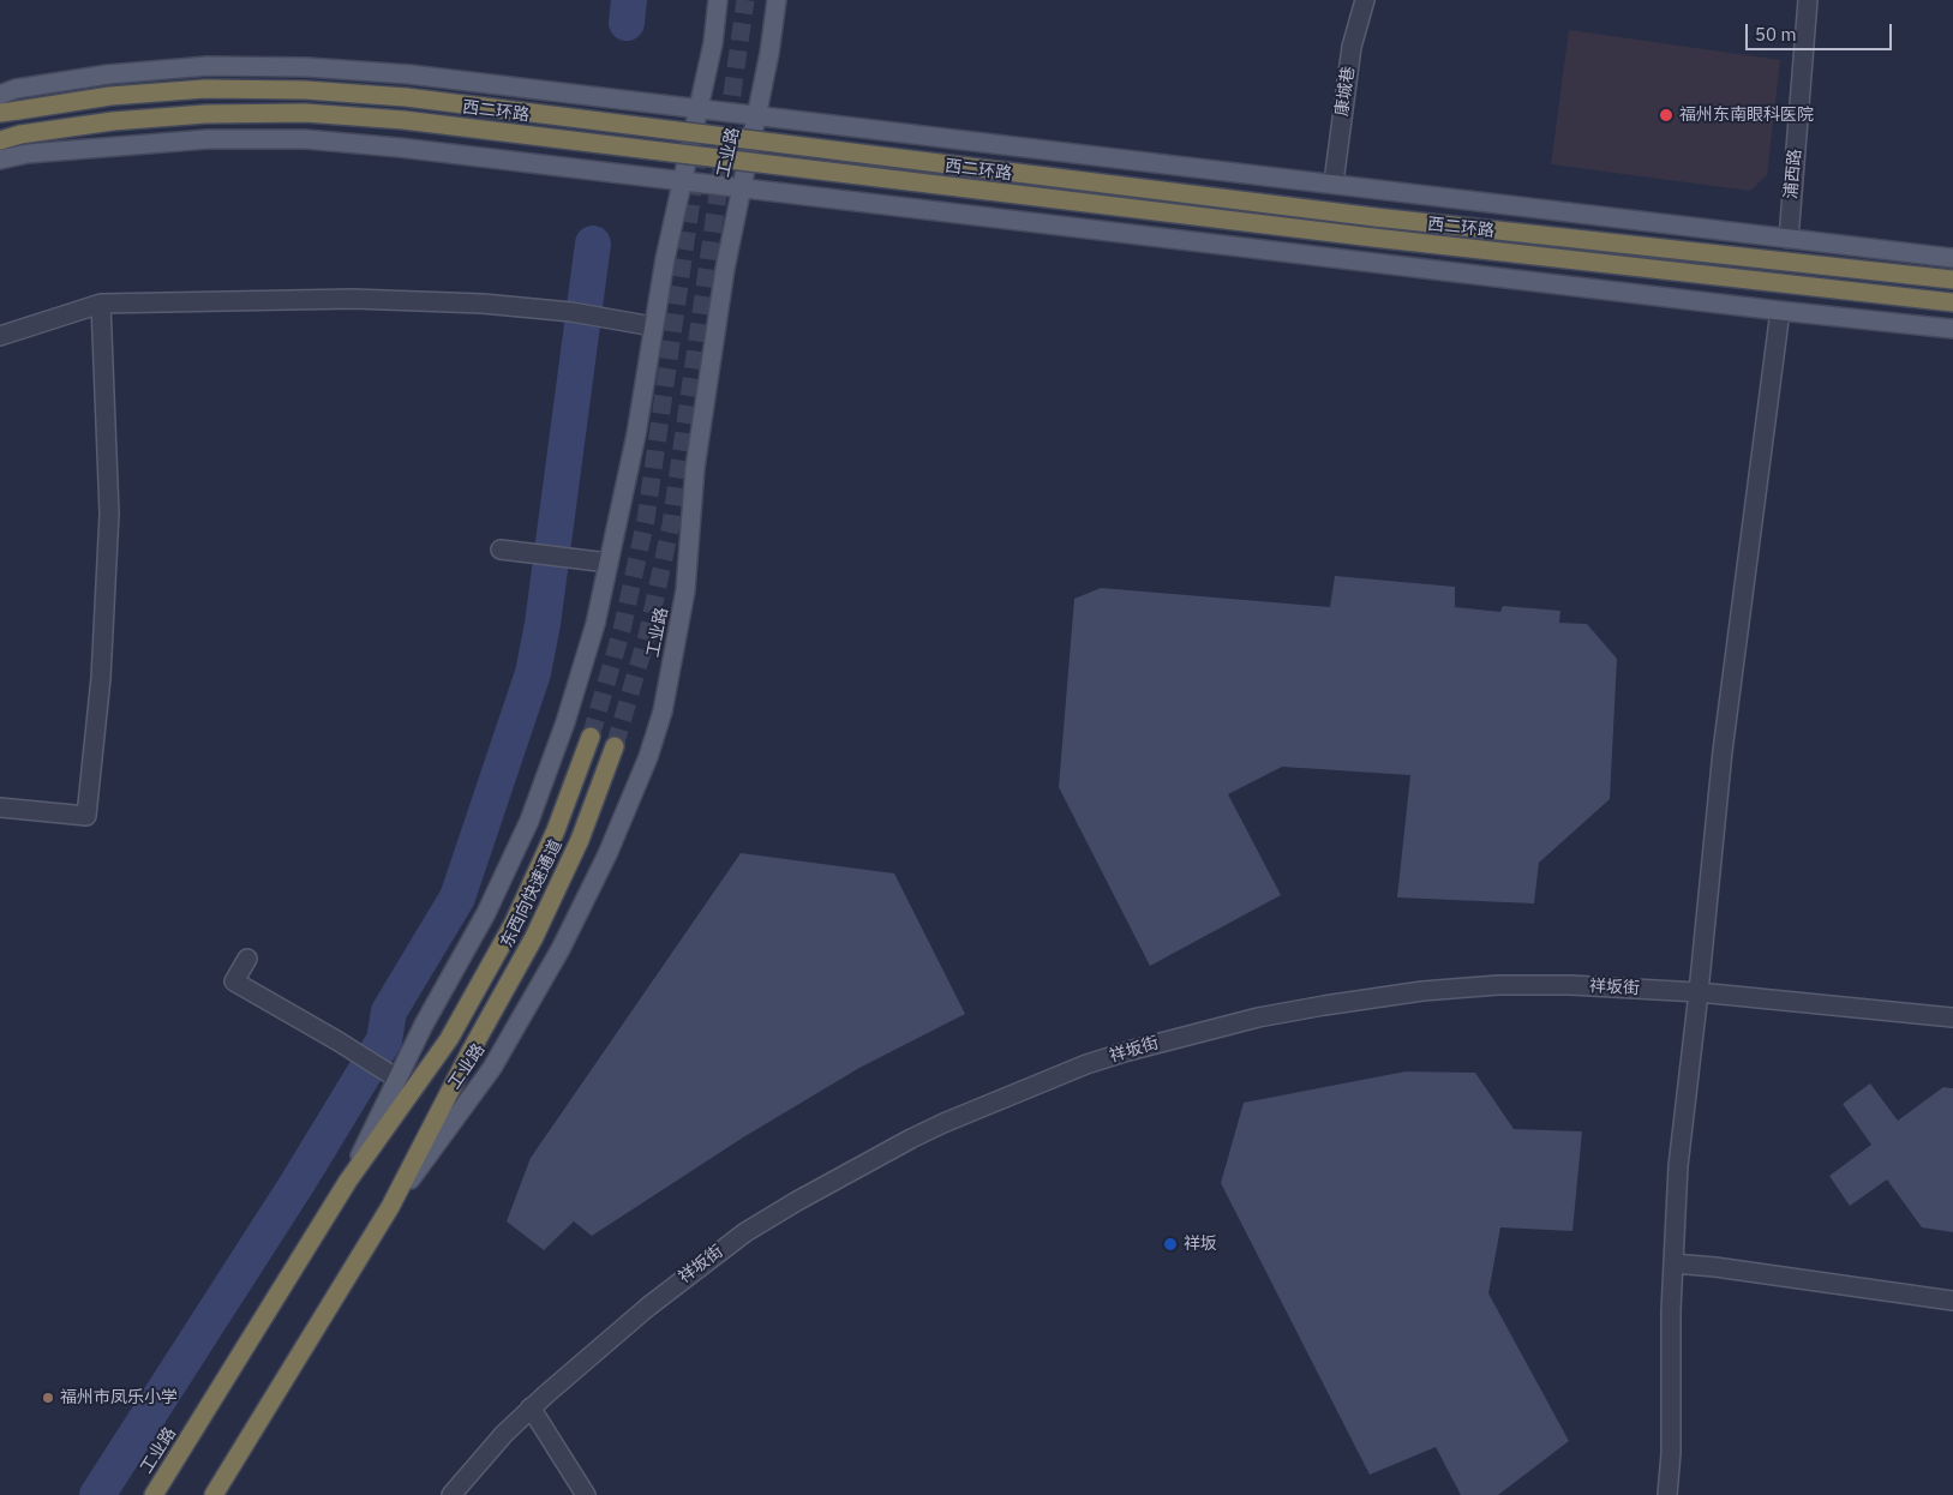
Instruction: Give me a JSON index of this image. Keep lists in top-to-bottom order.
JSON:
{
  "streets": {
    "highway": ["西二环路", "工业路", "东西向快速通道"],
    "street": ["康城巷", "浦西路", "祥坂街"]
  },
  "crossings": [
    ["工业路", "东西向快速通道"]
  ],
  "places": ["福州东南眼科医院", "祥坂", "福州市凤乐小学"],
  "scale_bar": "50 m"
}
